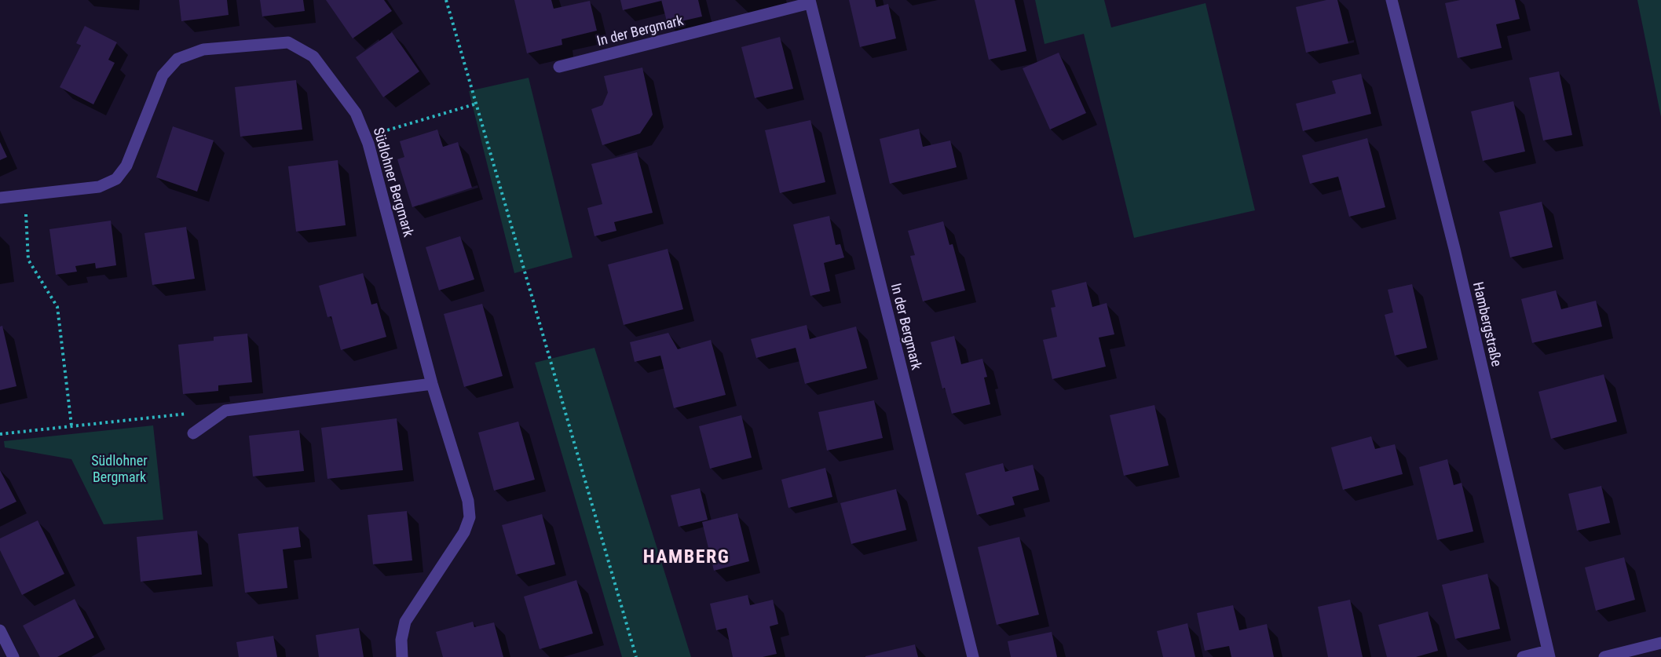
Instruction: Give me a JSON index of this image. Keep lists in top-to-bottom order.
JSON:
{
  "streets": {
    "street": ["In der Bergmark", "Südlohner Bergmark", "Hambergstraße"]
  },
  "districts": ["HAMBERG"],
  "parks": ["Südlohner Bergmark"]
}
